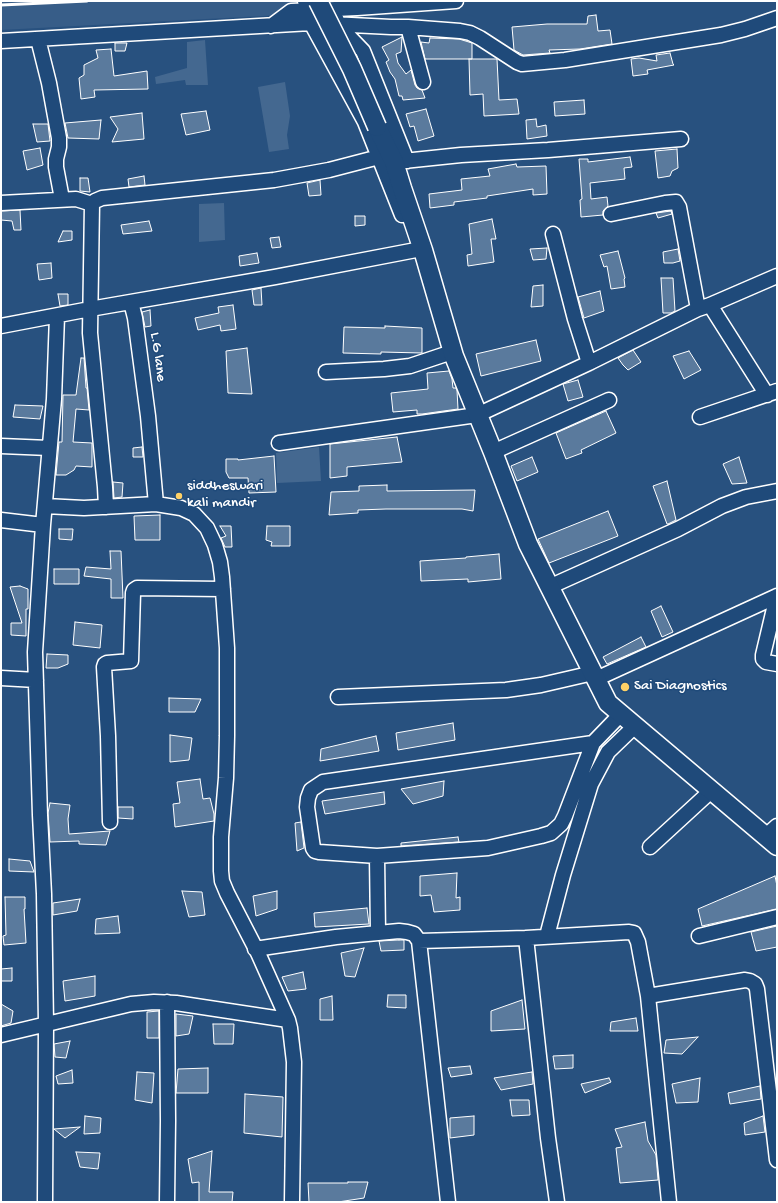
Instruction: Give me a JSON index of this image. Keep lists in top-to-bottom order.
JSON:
{
  "streets": {
    "street": ["L.G lane"]
  },
  "places": ["siddheswari kali mandir", "Sai Diagnostics"]
}
